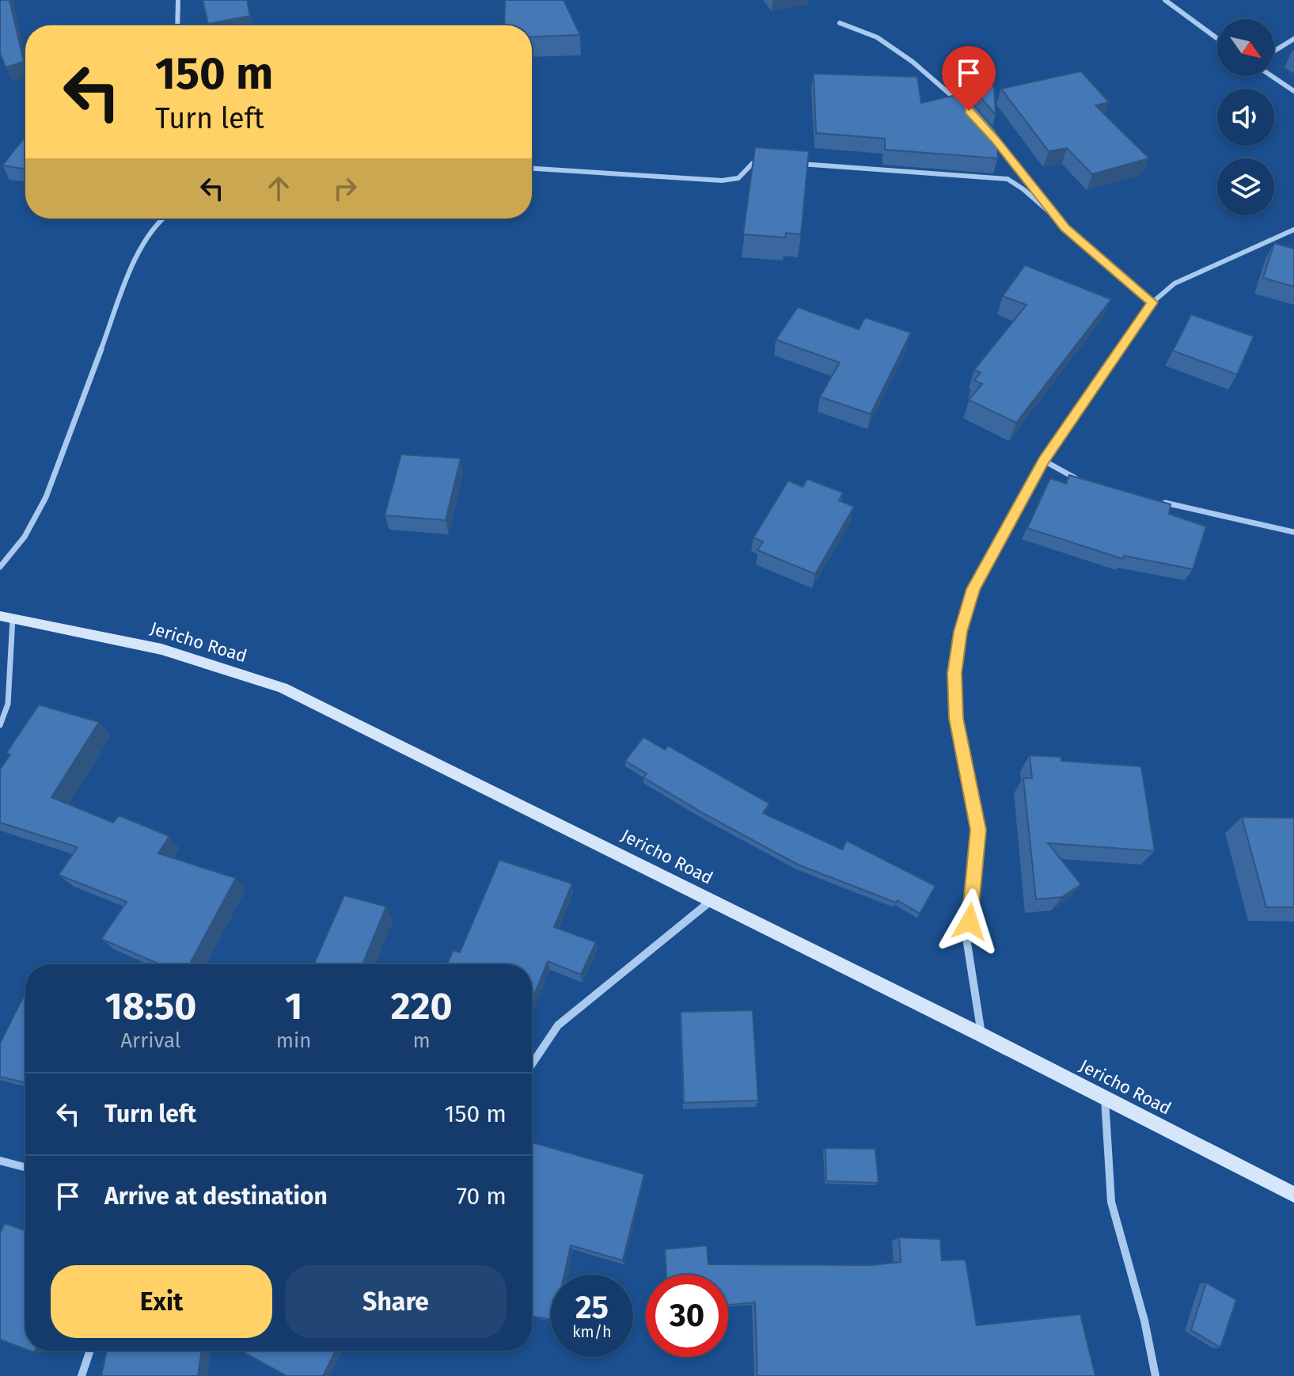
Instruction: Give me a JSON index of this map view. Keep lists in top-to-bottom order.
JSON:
{
  "streets": {
    "street": ["Jericho Road"]
  },
  "north": "bottom right",
  "page": {
    "turn": ["150 m", "Turn left"],
    "eta": [
      "18:50",
      "Arrival",
      "1",
      "min",
      "220",
      "m"
    ],
    "list": [
      {
        "name": "Turn left",
        "value": "150 m"
      },
      {
        "name": "Arrive at destination",
        "value": "70 m"
      }
    ],
    "buttons": ["Exit", "Share"],
    "speed": "25 km/h",
    "limit": "30"
  }
}
